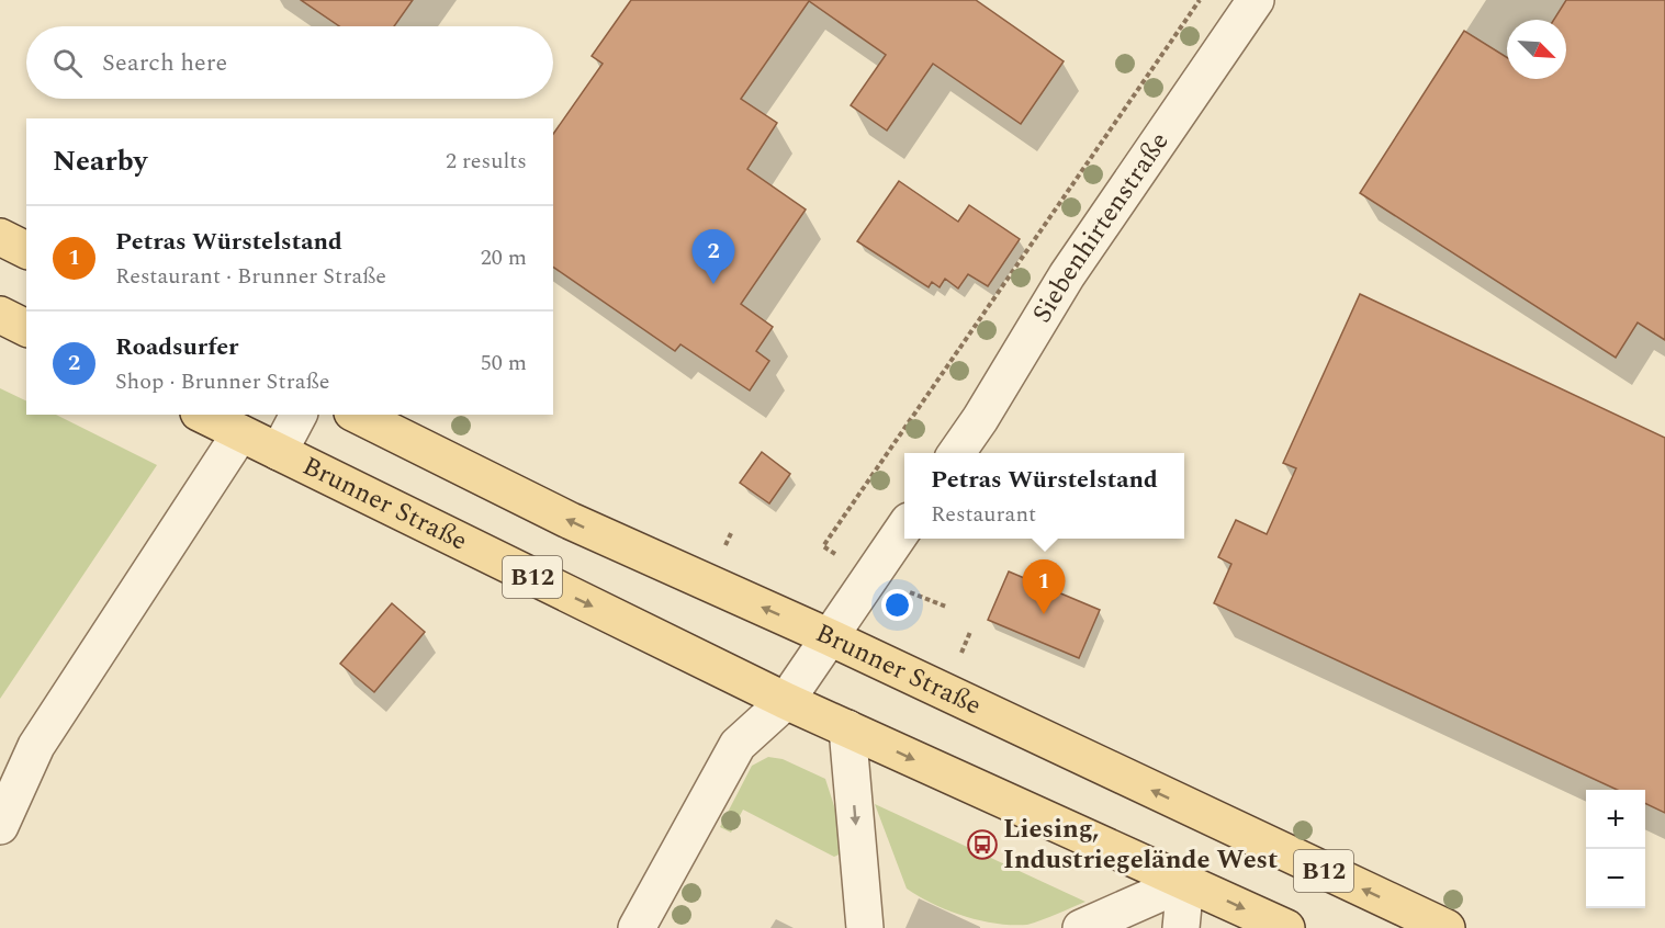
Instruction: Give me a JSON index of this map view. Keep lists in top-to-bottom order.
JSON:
{
  "streets": {
    "main road": ["Brunner Straße", "B12"],
    "street": ["Siebenhirtenstraße"]
  },
  "places": {
    "bus stop": ["Liesing, Industriegelände West"]
  },
  "north": "bottom right",
  "page": {
    "search": "Search here",
    "heading": ["Nearby", "2 results"],
    "list": [
      {
        "mark": "1",
        "name": "Petras Würstelstand",
        "note": "Restaurant · Brunner Straße",
        "value": "20 m"
      },
      {
        "mark": "2",
        "name": "Roadsurfer",
        "note": "Shop · Brunner Straße",
        "value": "50 m"
      }
    ],
    "pins": ["2", "1"],
    "popup": ["Petras Würstelstand", "Restaurant"],
    "map_buttons": ["+", "−"]
  }
}
